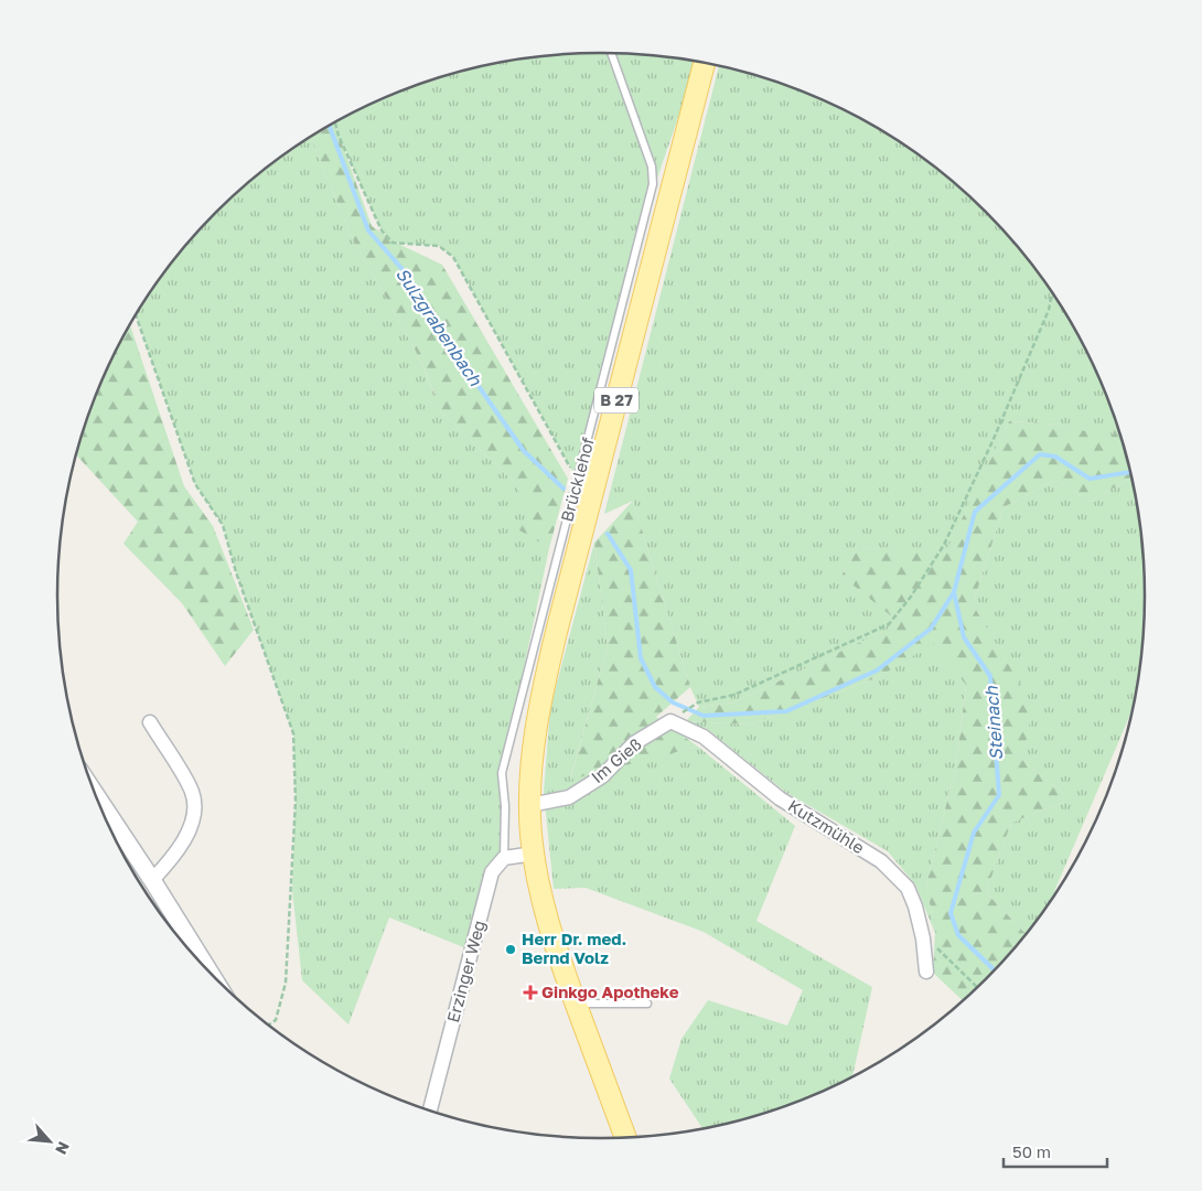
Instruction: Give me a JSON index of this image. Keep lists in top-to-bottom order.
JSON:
{
  "streets": {
    "main road": ["B 27"],
    "street": ["Im Gieß", "Kutzmühle", "Erzinger Weg"],
    "lane": ["Brücklehof"]
  },
  "crossings": [
    ["B 27", "Im Gieß"],
    ["Brücklehof", "Erzinger Weg"],
    ["Im Gieß", "Kutzmühle"]
  ],
  "water": ["Sulzgrabenbach", "Steinach"],
  "places": {
    "other": ["Herr Dr. med. Bernd Volz"],
    "health": ["Ginkgo Apotheke"]
  },
  "scale_bar": "50 m",
  "north": "bottom right"
}
